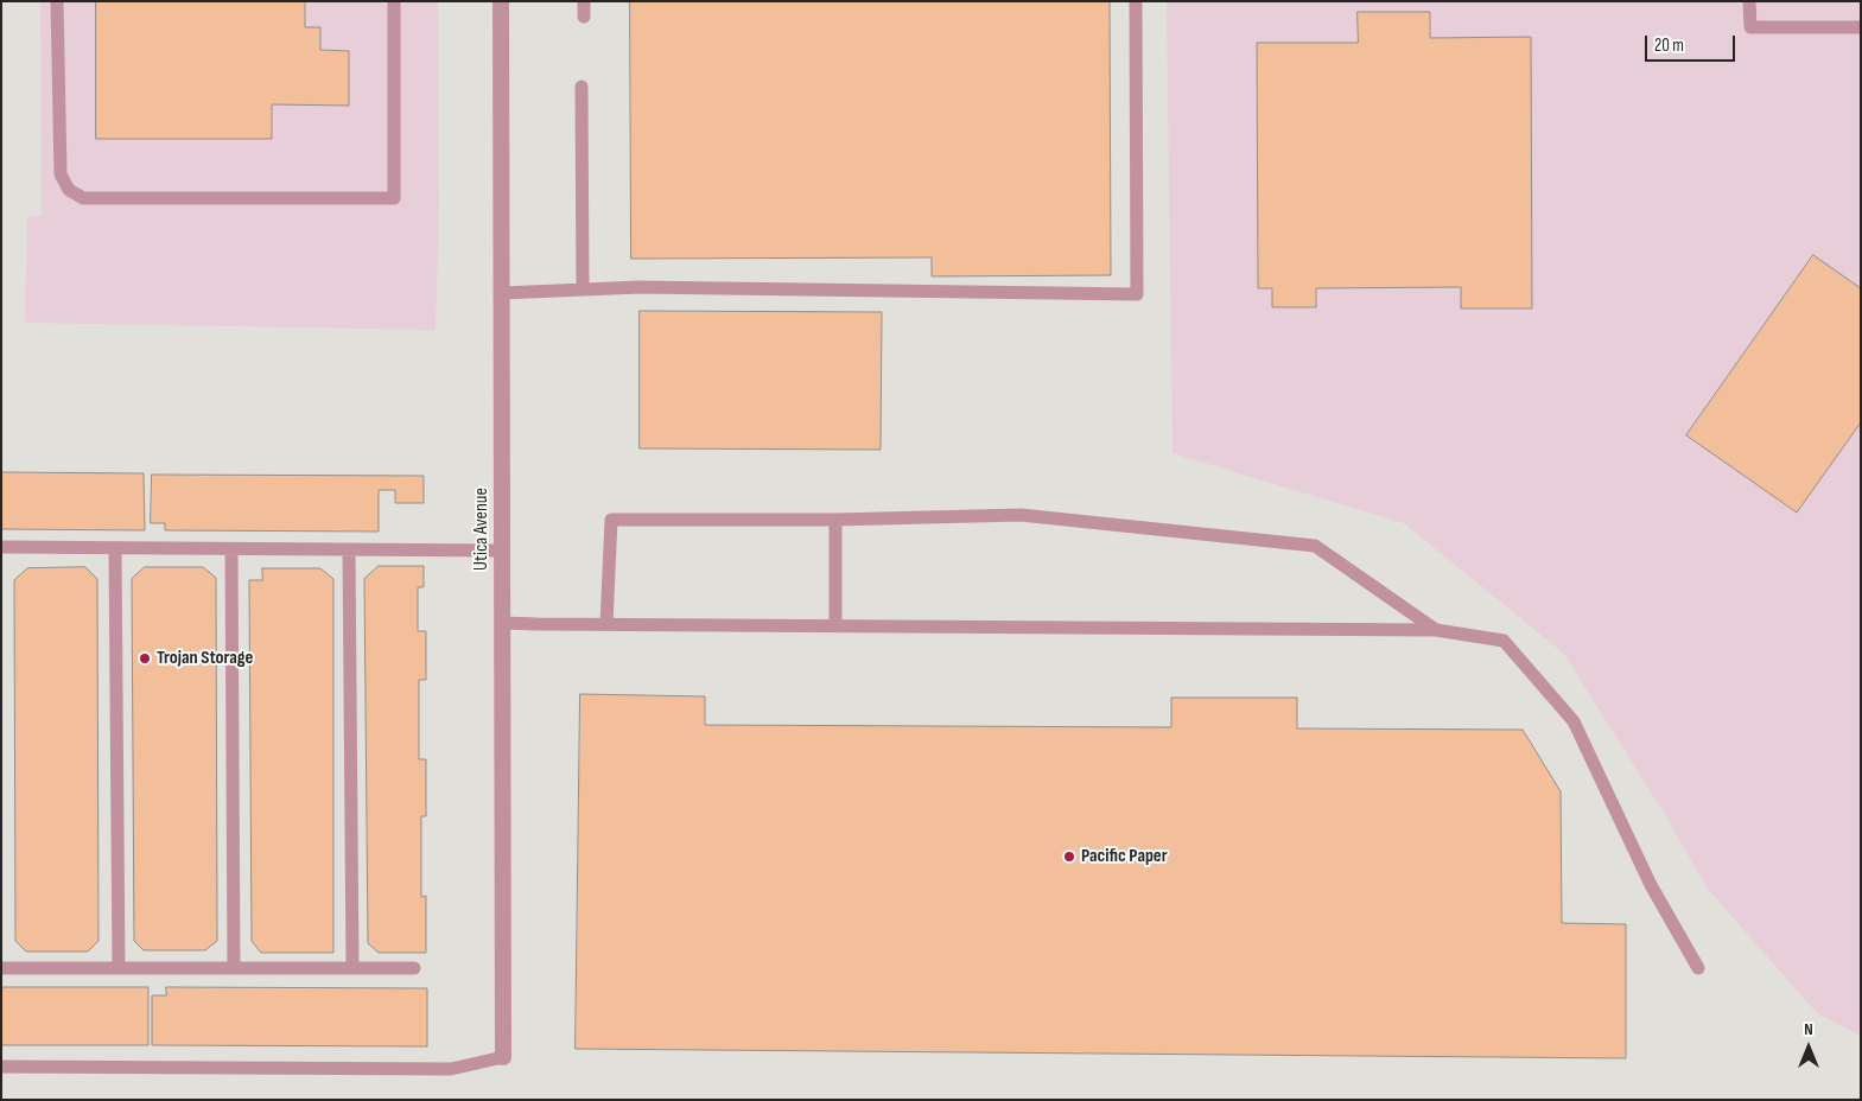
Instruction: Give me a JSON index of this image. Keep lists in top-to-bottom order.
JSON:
{
  "streets": {
    "street": ["Utica Avenue"]
  },
  "places": ["Trojan Storage", "Pacific Paper"],
  "scale_bar": "20 m",
  "north": "top"
}
